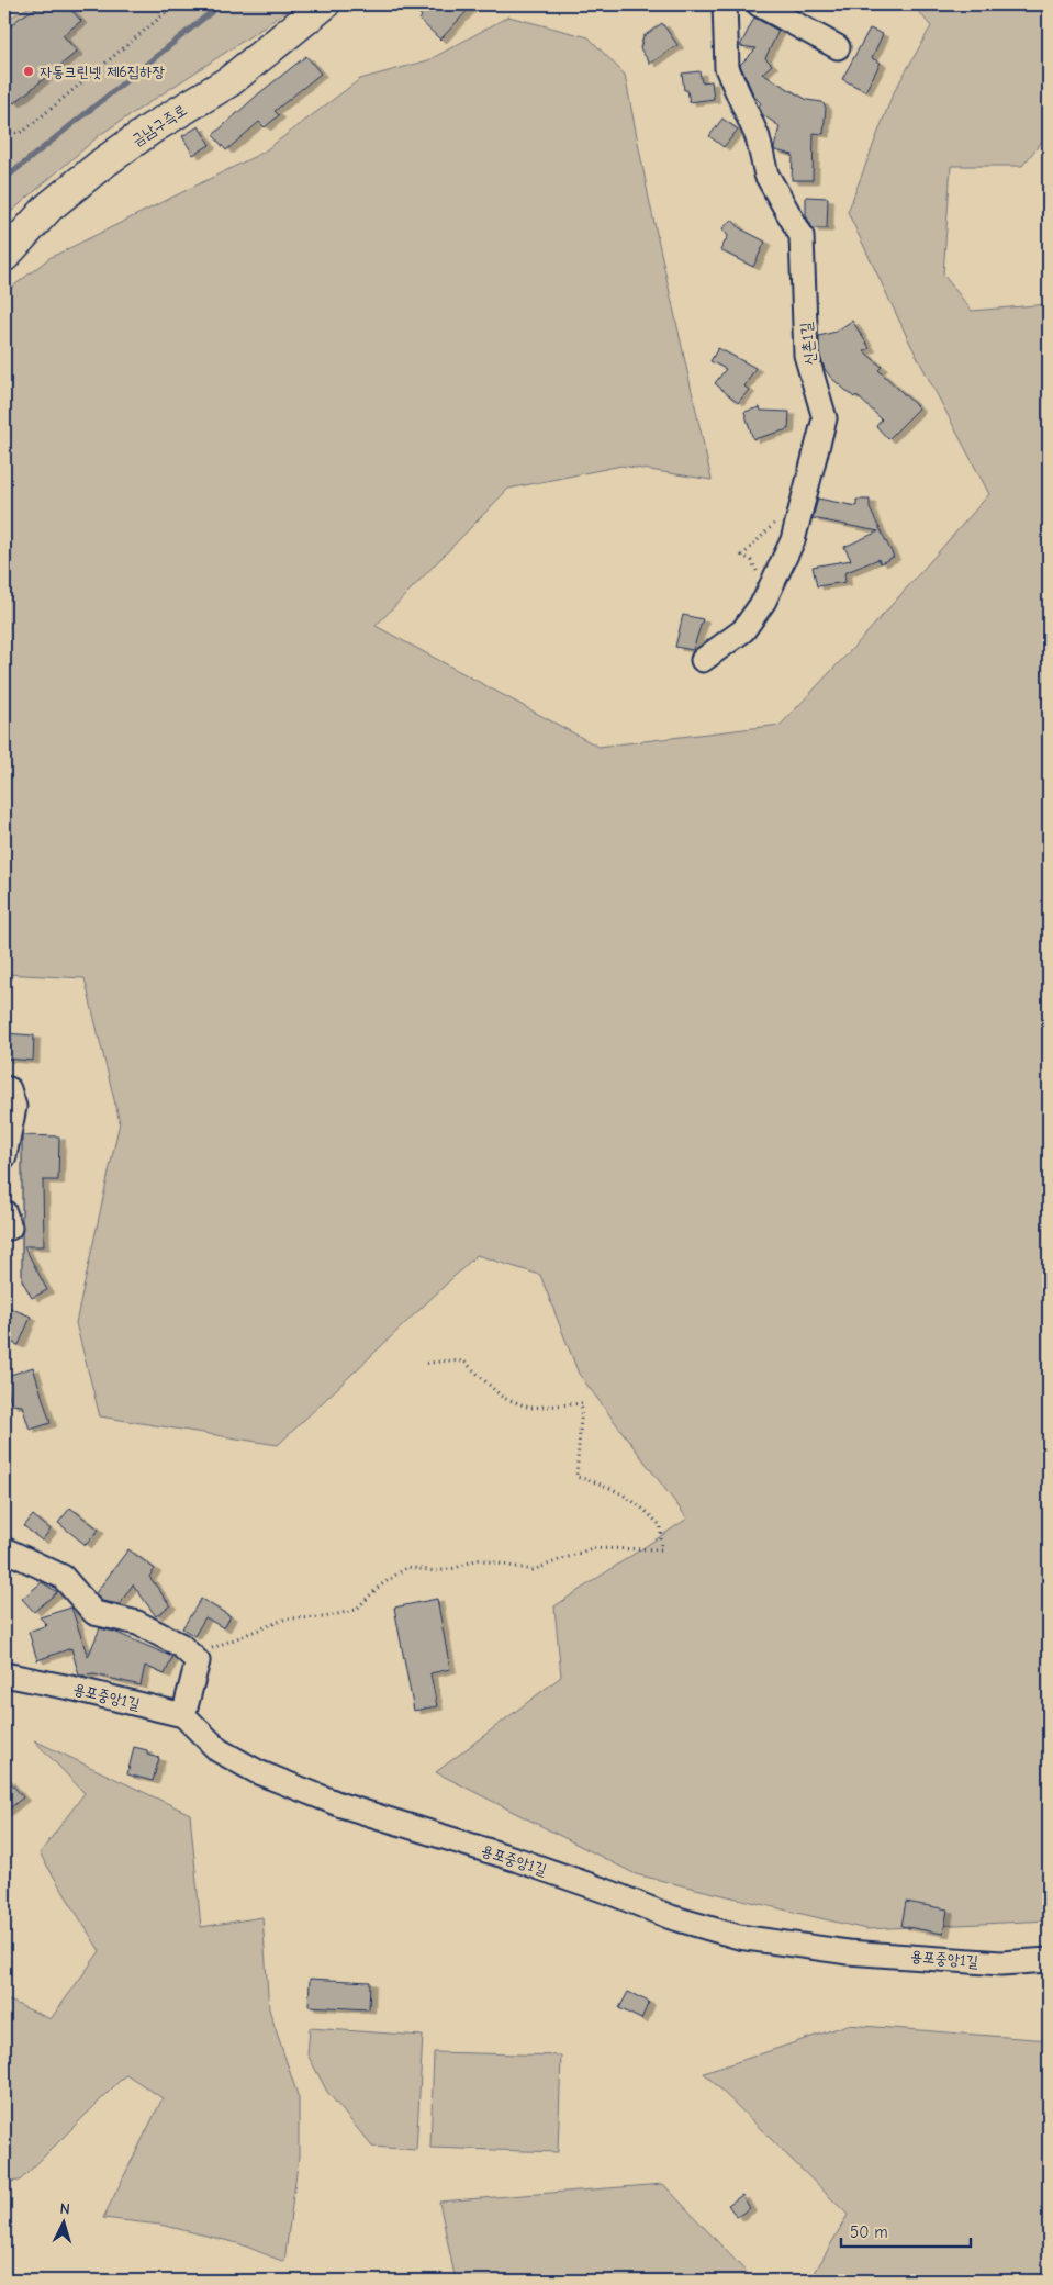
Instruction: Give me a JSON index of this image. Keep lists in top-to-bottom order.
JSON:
{
  "streets": {
    "main road": ["금남구즉로"],
    "street": ["신촌1길", "용포중앙1길"]
  },
  "places": ["자동크린넷 제6집하장"],
  "scale_bar": "50 m",
  "north": "top"
}
